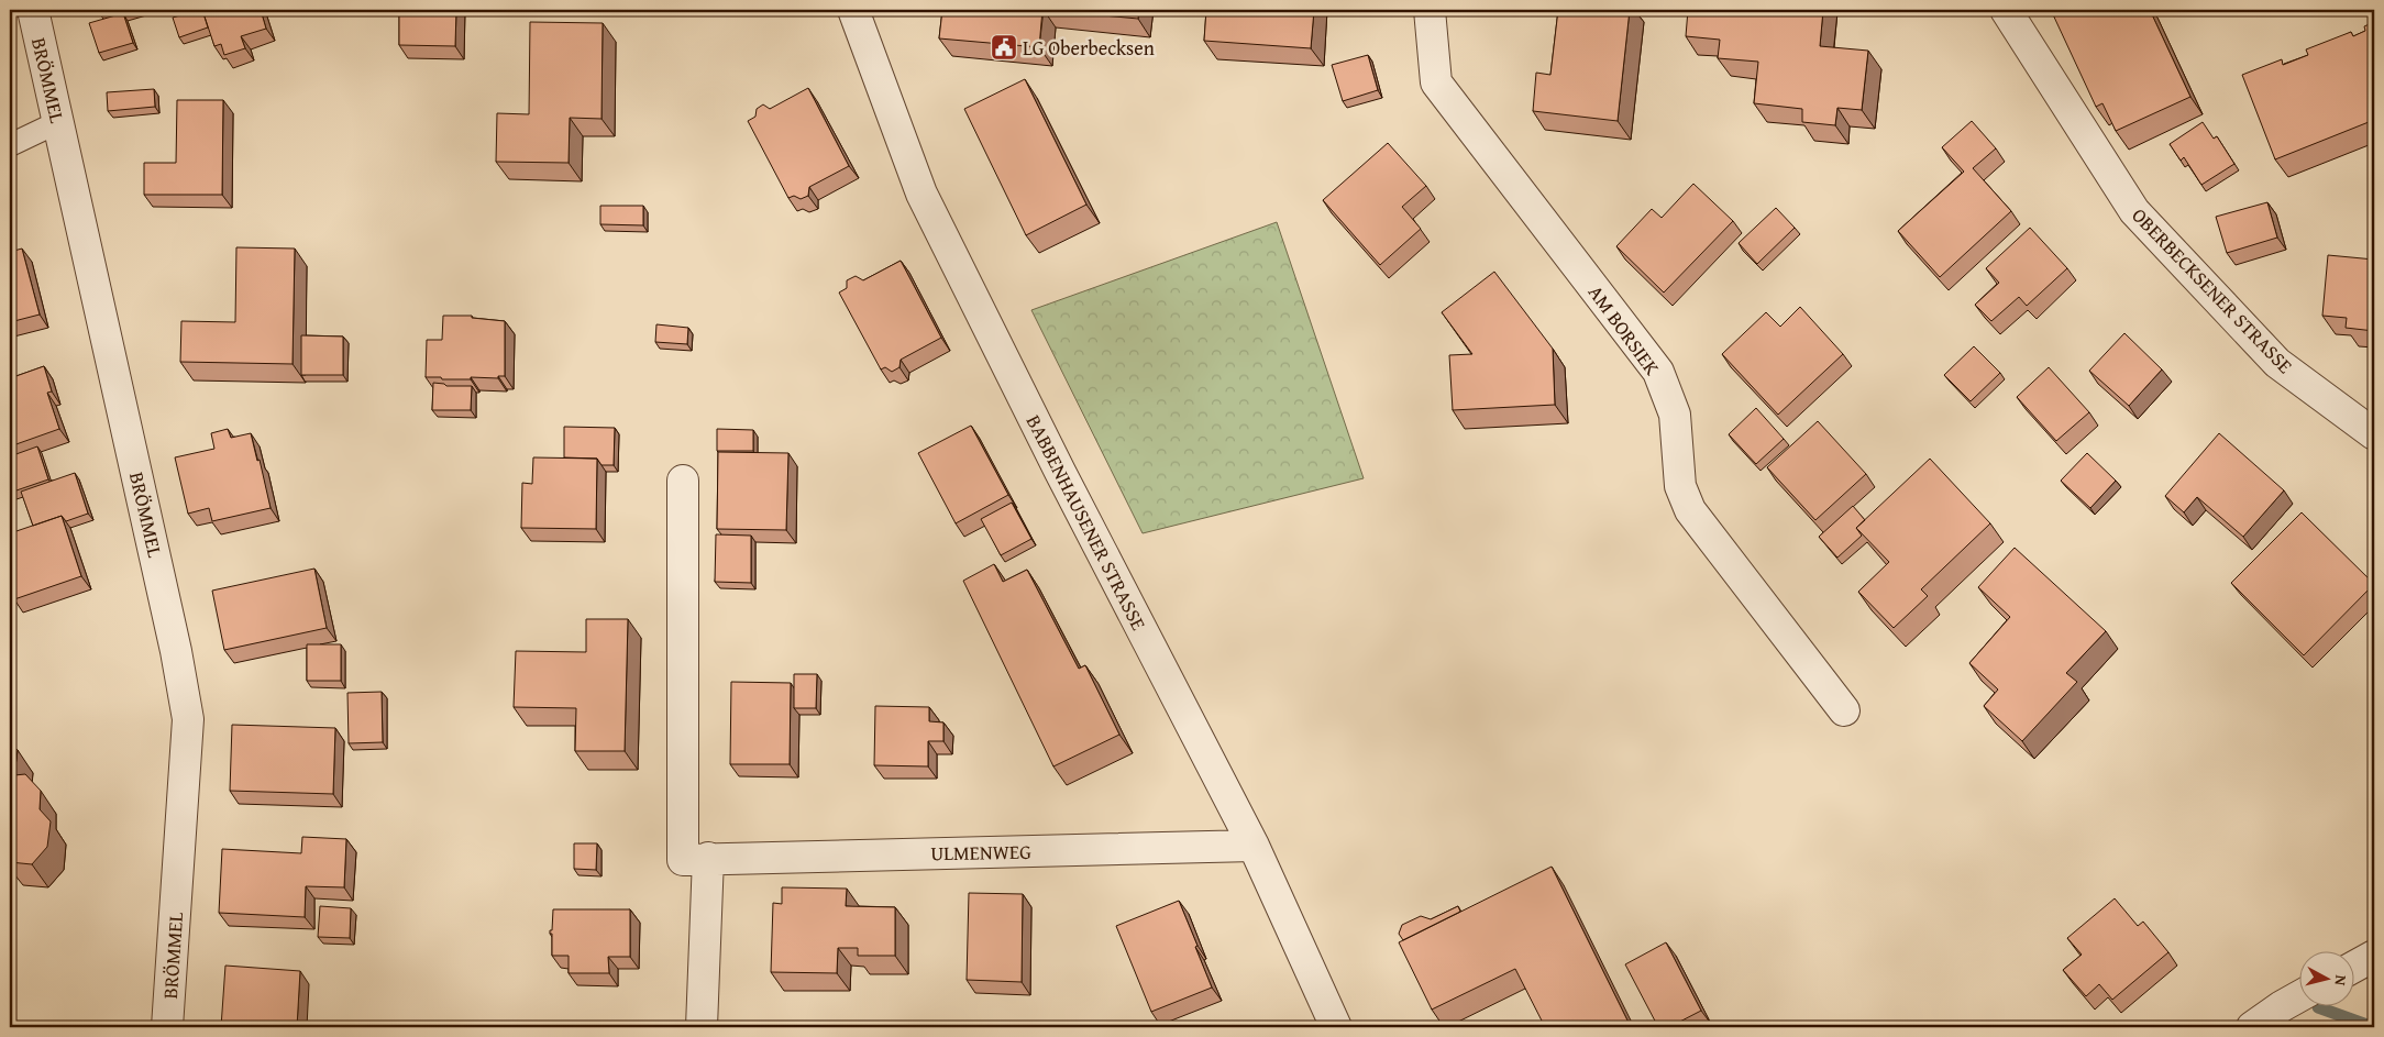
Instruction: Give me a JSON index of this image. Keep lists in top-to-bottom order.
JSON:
{
  "streets": {
    "street": [
      "BRÖMMEL",
      "OBERBECKSENER STRASSE",
      "AM BORSIEK",
      "BABBENHAUSENER STRASSE",
      "ULMENWEG"
    ]
  },
  "crossings": [
    ["BABBENHAUSENER STRASSE", "ULMENWEG"]
  ],
  "places": {
    "public building": ["LG Oberbecksen"]
  },
  "north": "right"
}
